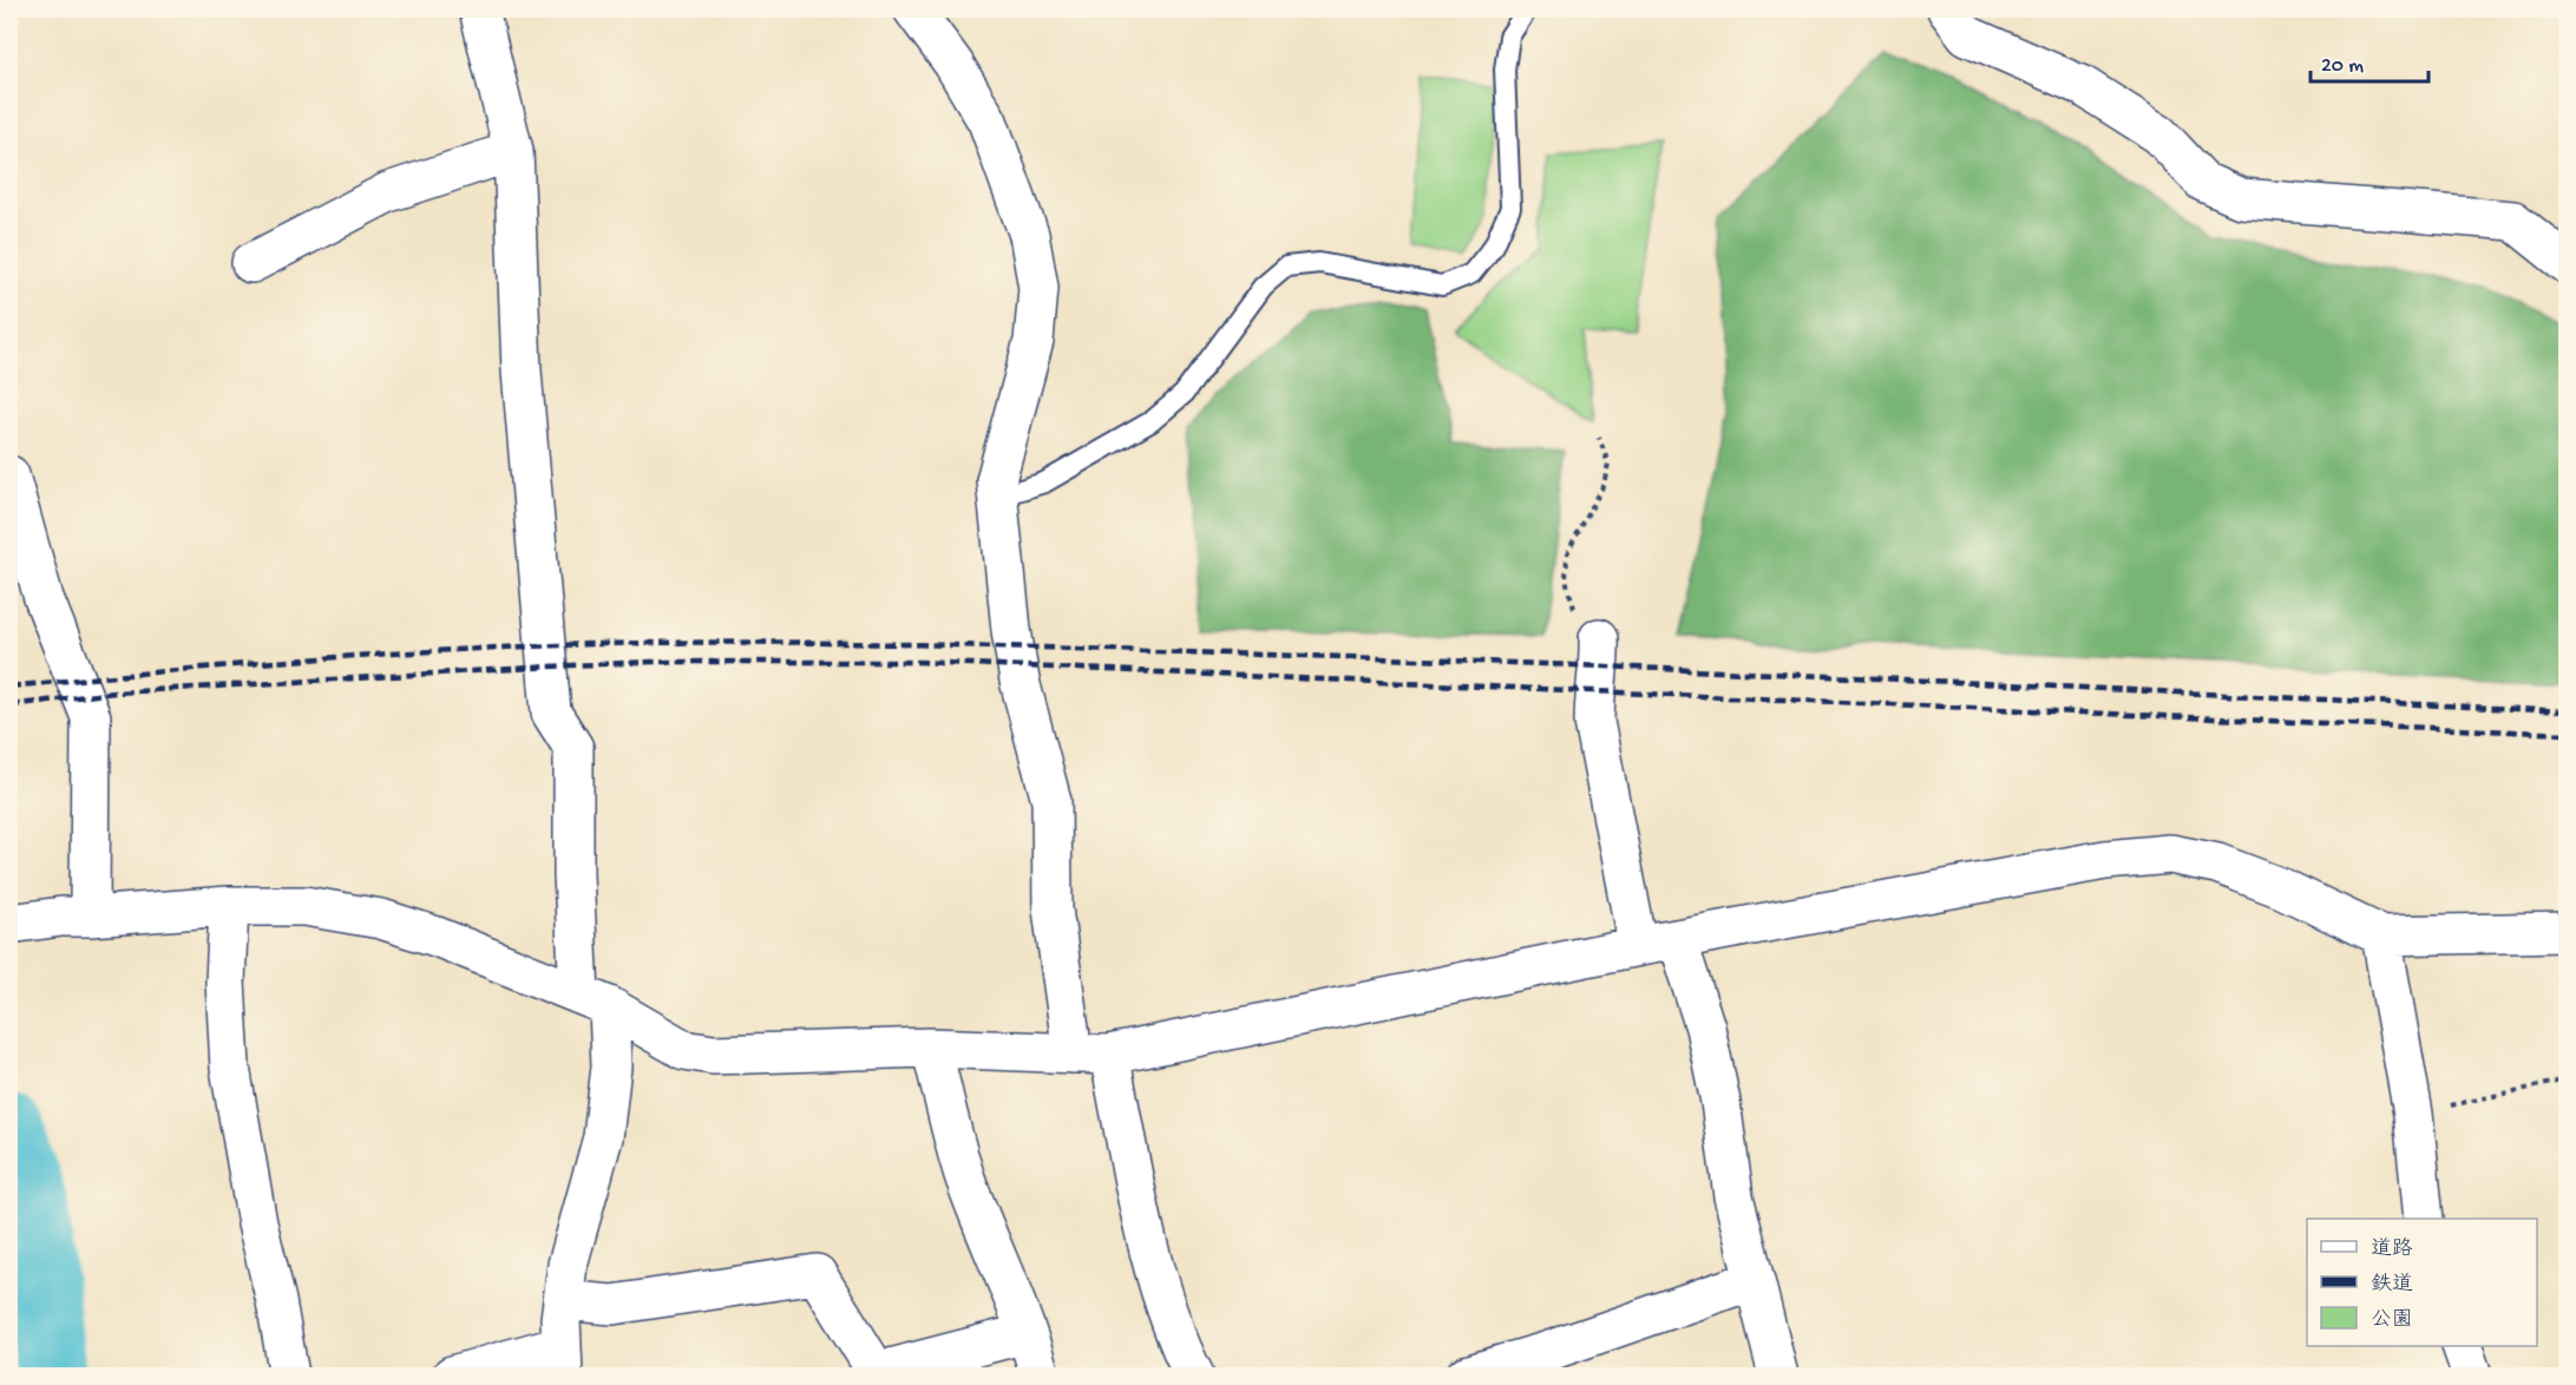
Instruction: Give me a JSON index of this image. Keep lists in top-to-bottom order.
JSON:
{
  "legend": ["道路", "鉄道", "公園"],
  "scale_bar": "20 m"
}
